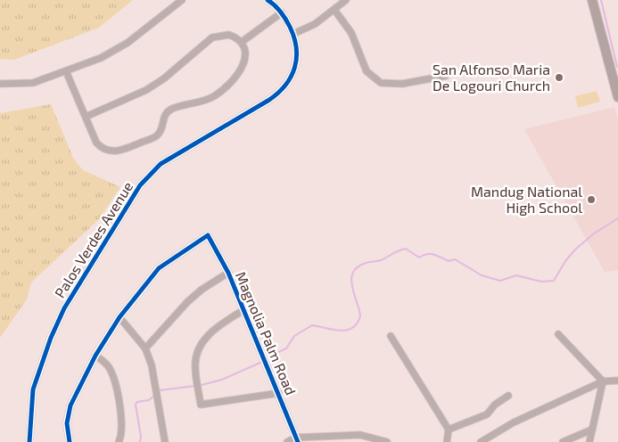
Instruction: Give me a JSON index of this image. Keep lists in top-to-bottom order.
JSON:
{
  "streets": {
    "street": ["Palos Verdes Avenue", "Magnolia Palm Road"]
  },
  "places": ["San Alfonso Maria De Logouri Church", "Mandug National High School"]
}
